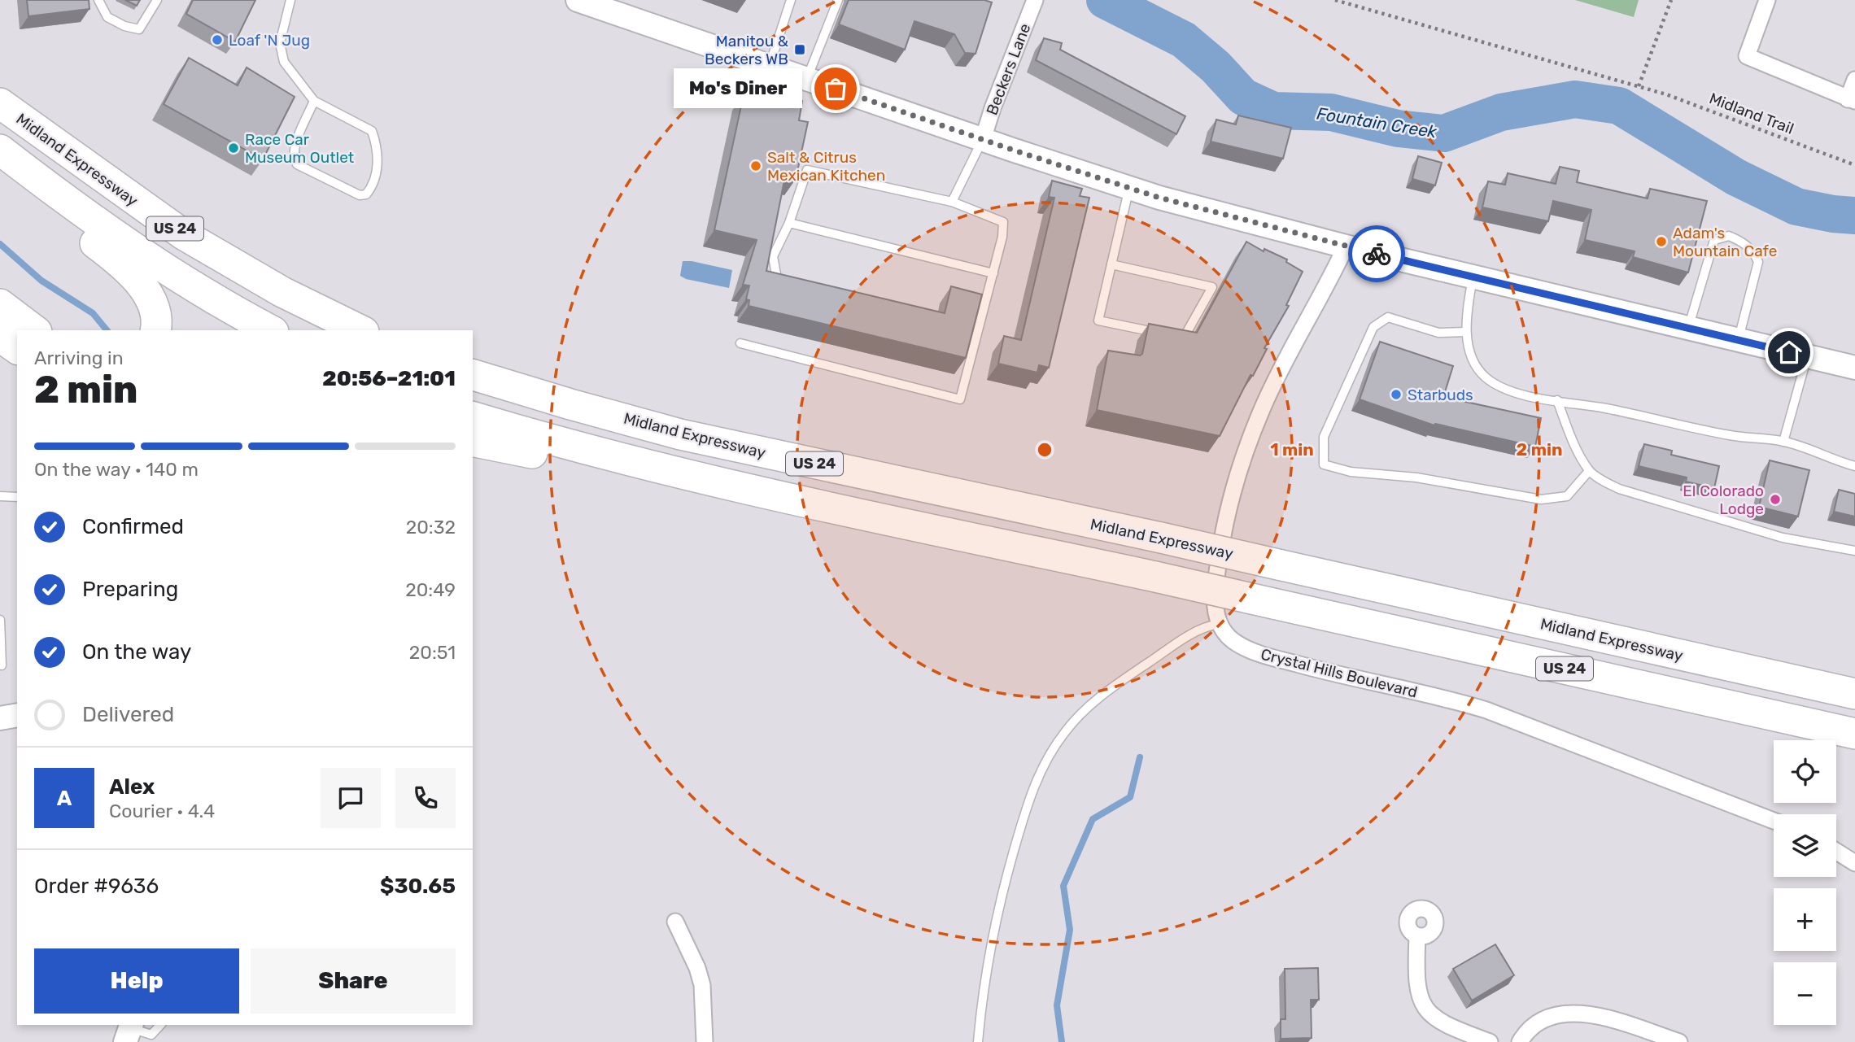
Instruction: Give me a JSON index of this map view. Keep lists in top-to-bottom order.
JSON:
{
  "streets": {
    "highway": ["Midland Expressway", "US 24"],
    "street": ["Beckers Lane", "Crystal Hills Boulevard"],
    "path": ["Midland Trail"]
  },
  "water": ["Fountain Creek"],
  "places": {
    "other": [
      "Loaf 'N Jug",
      "Mo's Diner",
      "Race Car Museum Outlet",
      "Salt & Citrus Mexican Kitchen",
      "Adam's Mountain Cafe",
      "Starbuds",
      "El Colorado Lodge"
    ],
    "transit": ["Manitou & Beckers WB"]
  },
  "page": {
    "bubble": "Mo's Diner",
    "heading": ["2 min", "Arriving in", "20:56–21:01"],
    "panel": [
      "Alex",
      "Courier · 4.4",
      "Order #9636",
      "$30.65"
    ],
    "bar": "On the way · 140 m",
    "list": [
      ["Confirmed", "20:32"],
      ["Preparing", "20:49"],
      ["On the way", "20:51"],
      "Delivered"
    ],
    "map_buttons": ["+", "−"],
    "round": "A",
    "buttons": ["Help", "Share"]
  },
  "rings": ["1 min", "2 min"]
}
